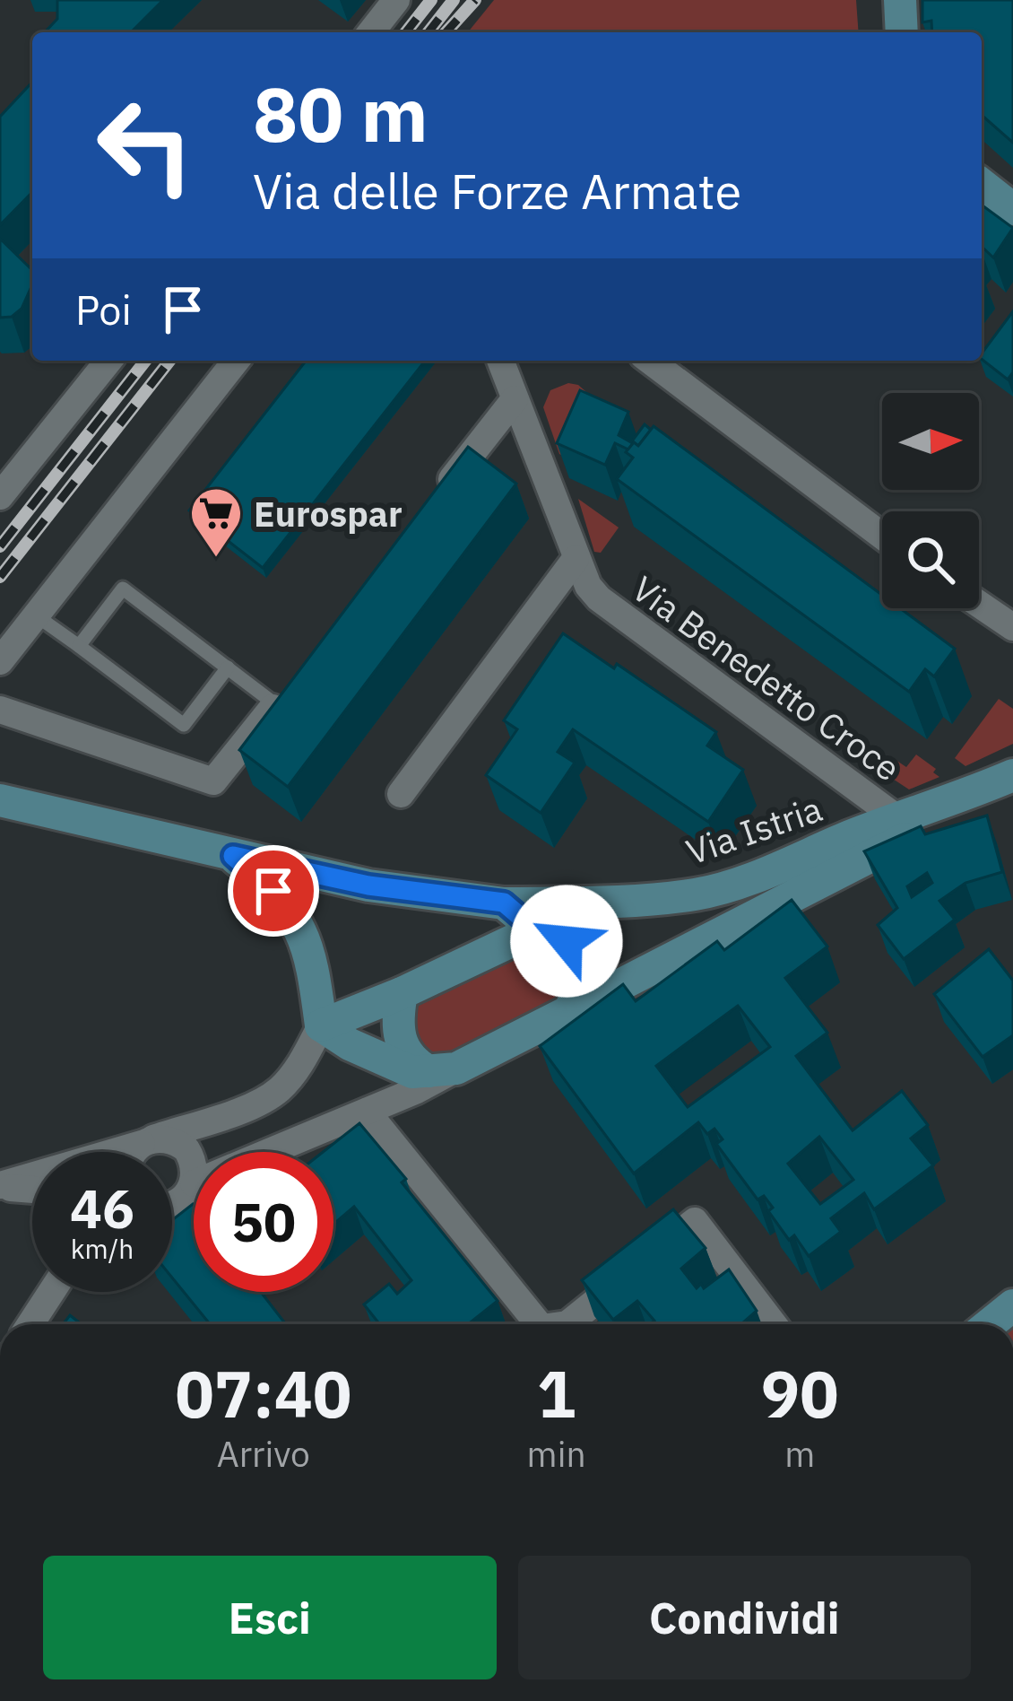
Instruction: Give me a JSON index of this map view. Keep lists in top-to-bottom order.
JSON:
{
  "streets": {
    "main road": ["Via Istria"],
    "street": ["Via Benedetto Croce"]
  },
  "crossings": [
    ["Via Benedetto Croce", "Via Istria"]
  ],
  "places": {
    "supermarket": ["Eurospar"]
  },
  "north": "right",
  "page": {
    "turn": ["80 m", "Via delle Forze Armate"],
    "then": "Poi",
    "speed": "46 km/h",
    "limit": "50",
    "eta": [
      "07:40",
      "Arrivo",
      "1",
      "min",
      "90",
      "m"
    ],
    "buttons": ["Esci", "Condividi"]
  }
}
